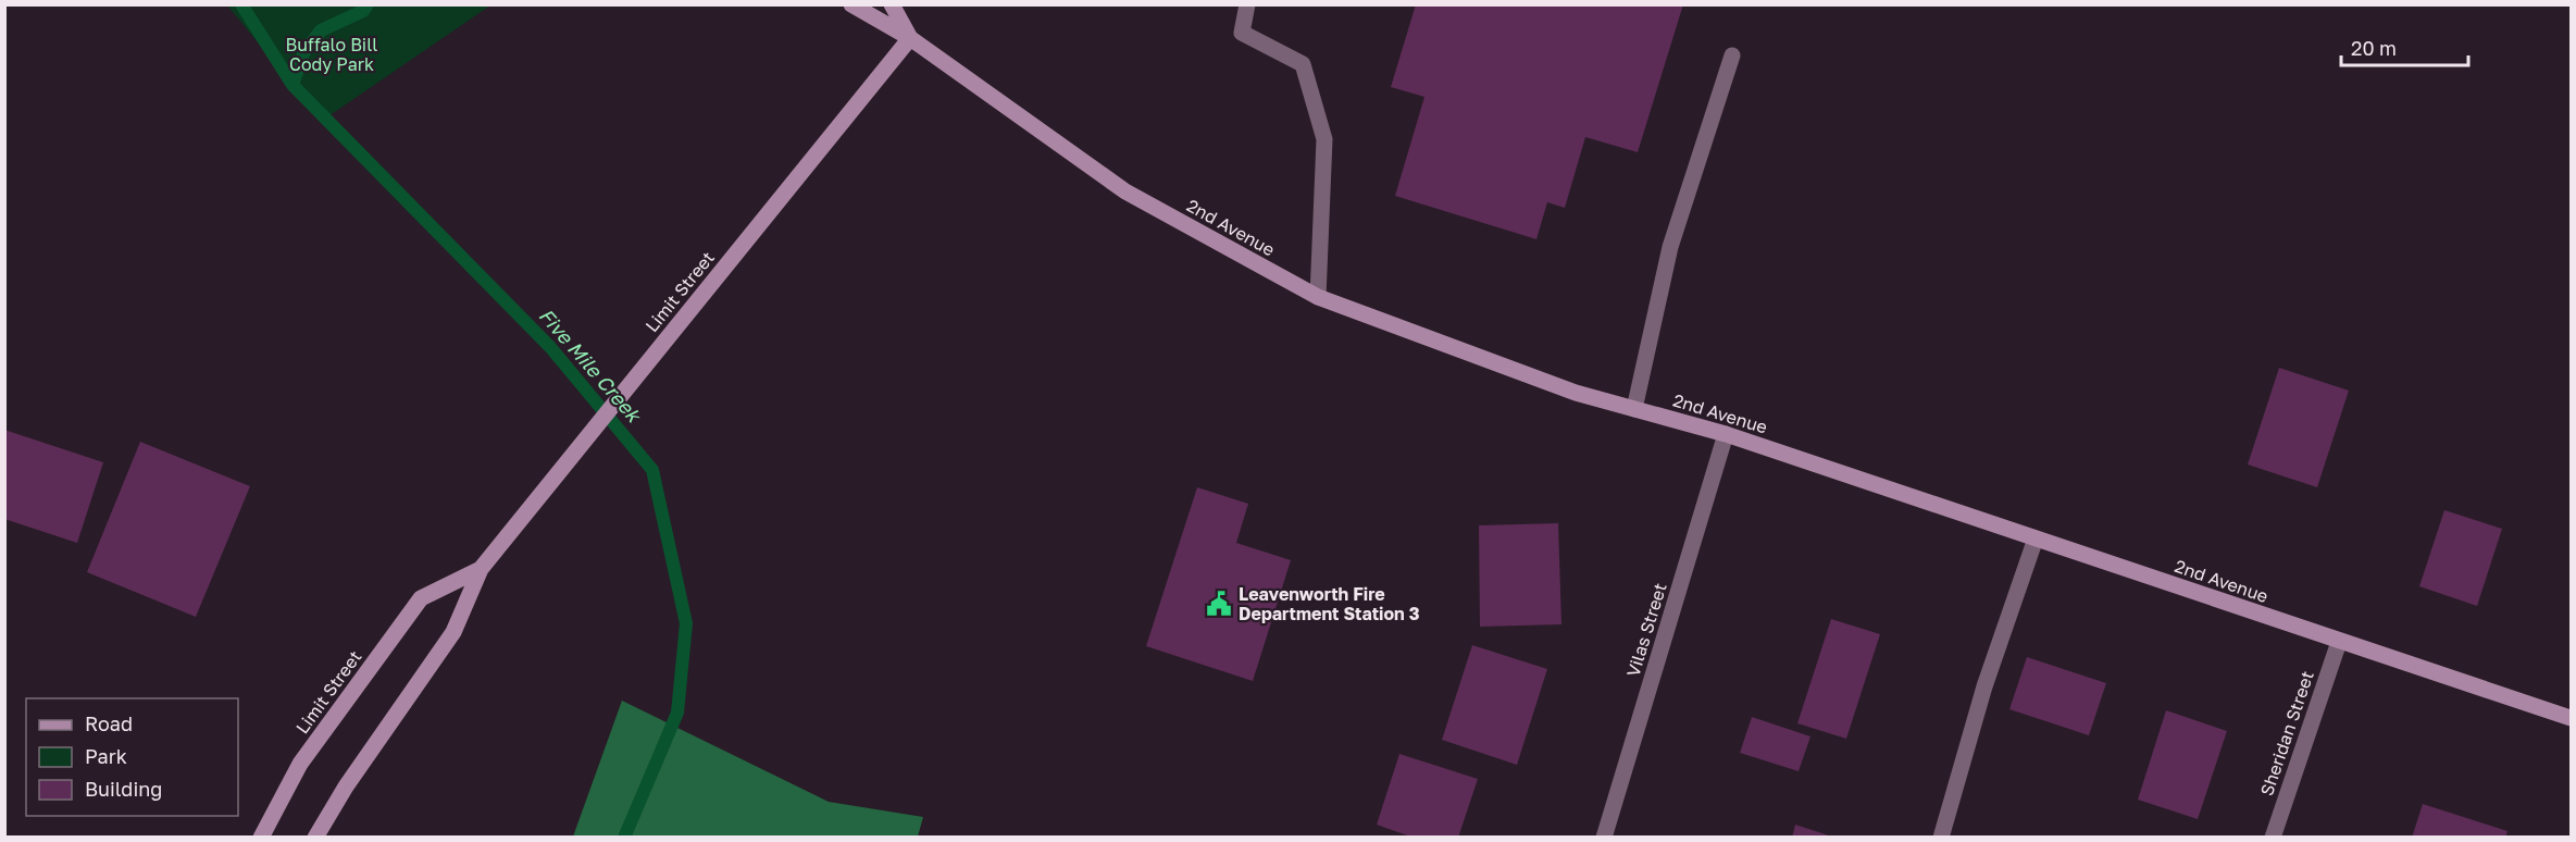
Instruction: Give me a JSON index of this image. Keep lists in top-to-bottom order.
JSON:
{
  "streets": {
    "street": [
      "2nd Avenue",
      "Limit Street",
      "Vilas Street",
      "Sheridan Street"
    ]
  },
  "crossings": [
    ["2nd Avenue", "Limit Street"],
    ["2nd Avenue", "Vilas Street"],
    ["2nd Avenue", "Sheridan Street"]
  ],
  "water": ["Five Mile Creek"],
  "parks": ["Buffalo Bill Cody Park"],
  "places": {
    "public building": ["Leavenworth Fire Department Station 3"]
  },
  "legend": ["Road", "Park", "Building"],
  "scale_bar": "20 m"
}
